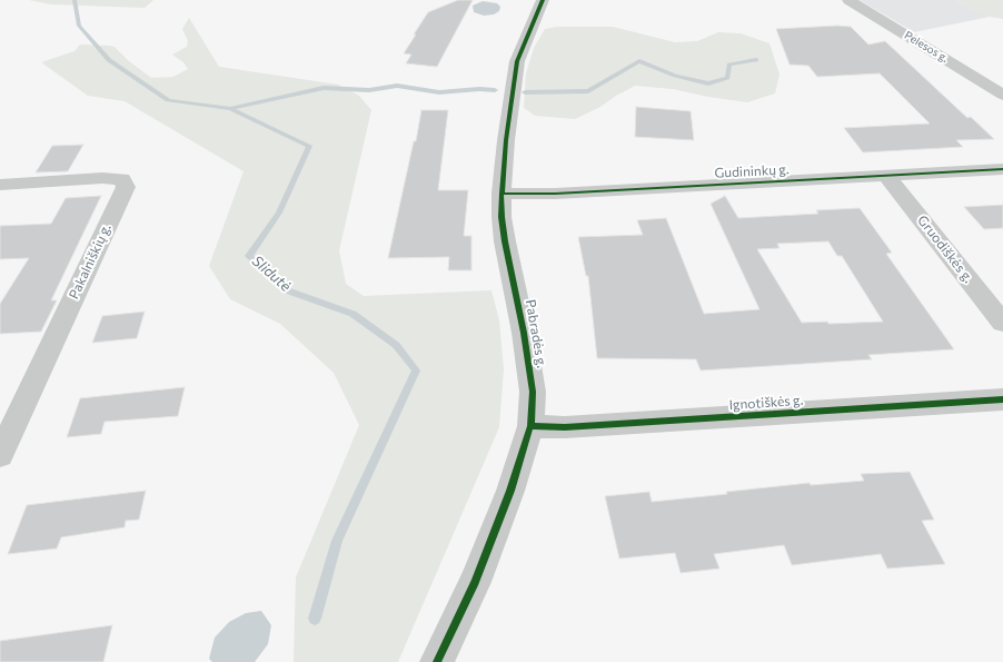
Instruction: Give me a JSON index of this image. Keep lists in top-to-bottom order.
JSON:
{
  "streets": {
    "street": [
      "Pelesos g.",
      "Gudininkų g.",
      "Gruodiškės g.",
      "Pakalniškių g.",
      "Pabradės g.",
      "Ignotiškės g."
    ]
  },
  "crossings": [
    ["Gudininkų g.", "Gruodiškės g."],
    ["Gudininkų g.", "Pabradės g."],
    ["Pabradės g.", "Ignotiškės g."]
  ],
  "water": ["Slidutė"]
}
